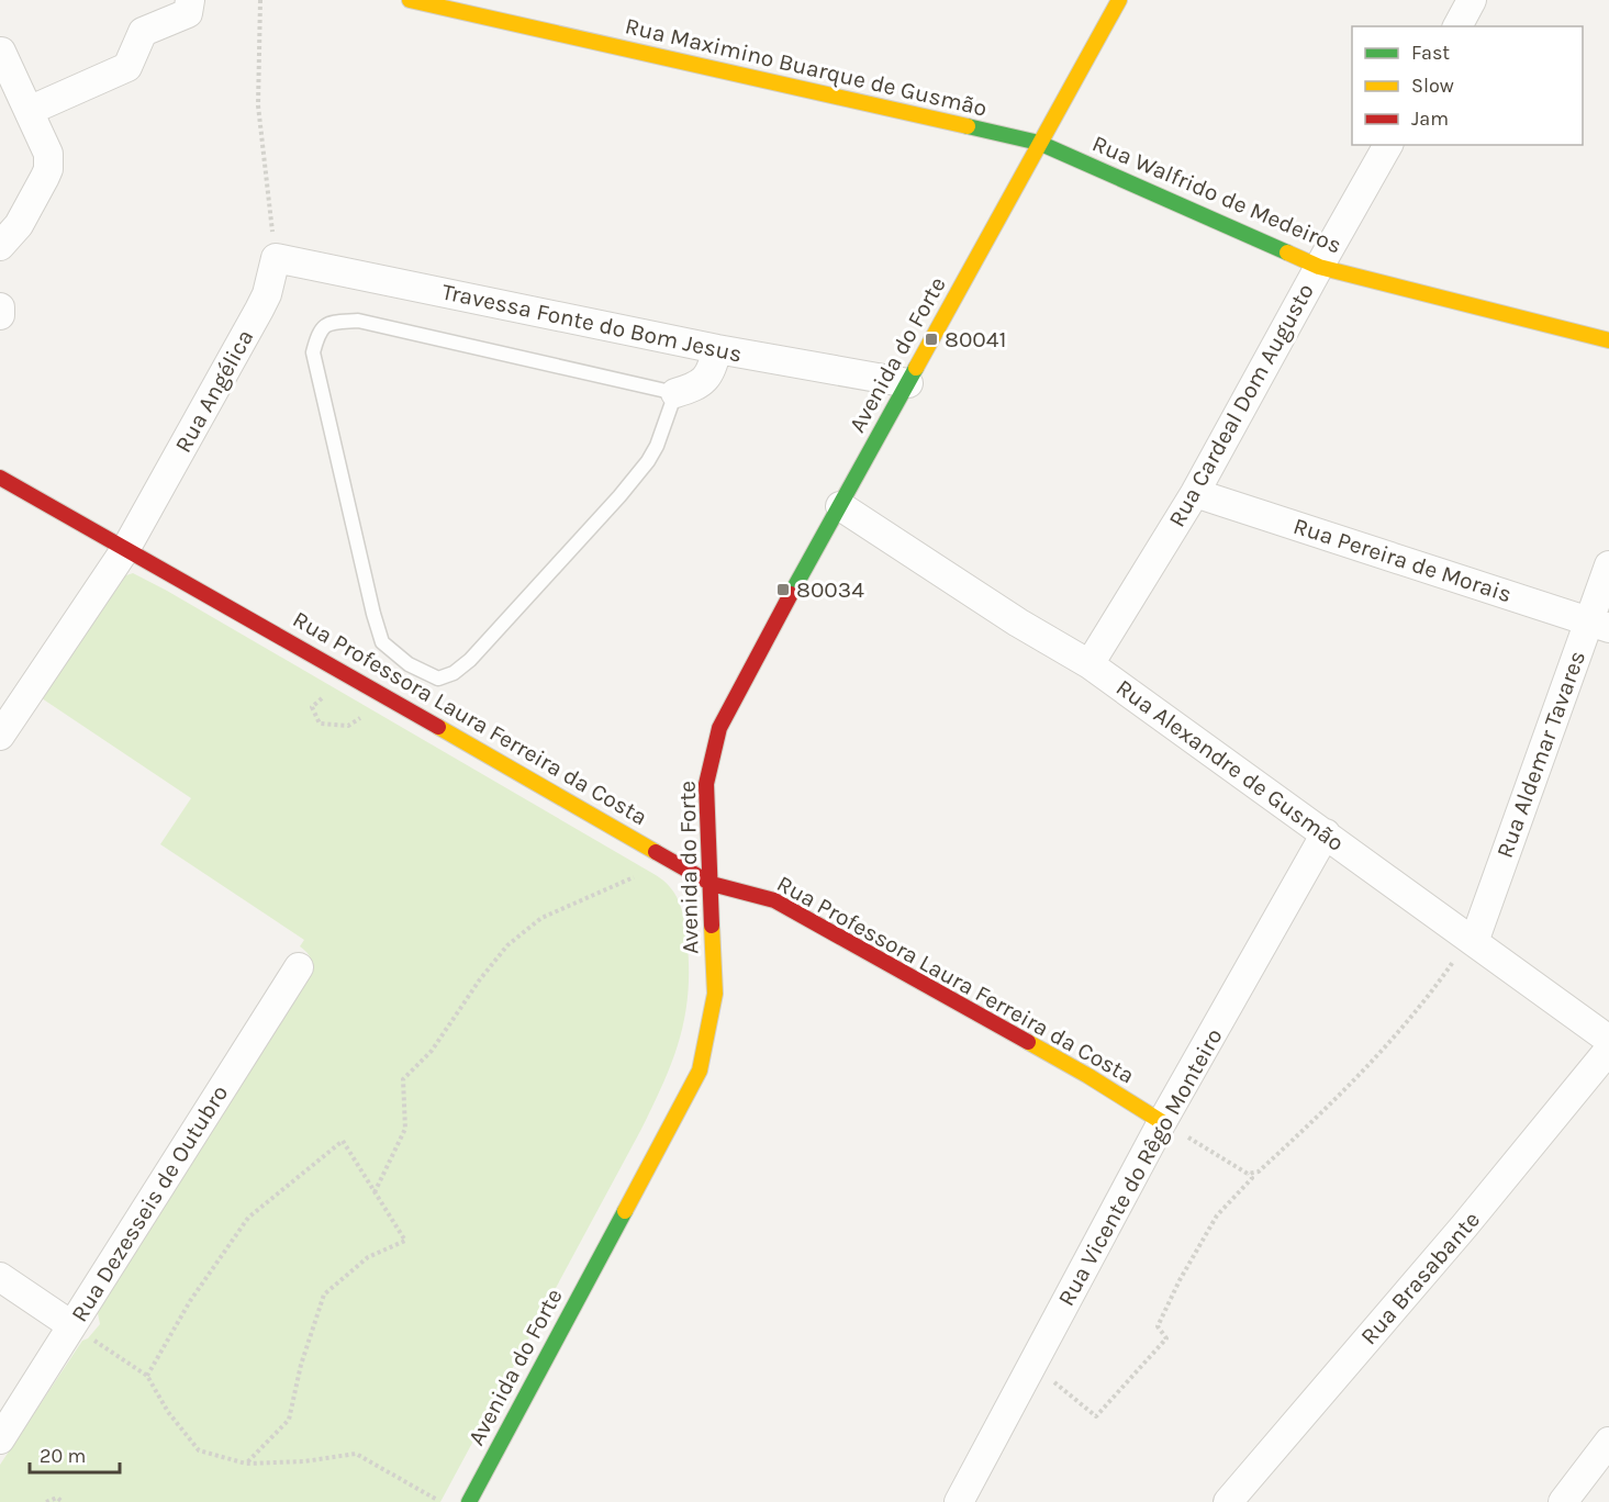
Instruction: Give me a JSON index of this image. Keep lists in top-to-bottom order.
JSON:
{
  "streets": {
    "street": [
      "Rua Maximino Buarque de Gusmão",
      "Rua Walfrido de Medeiros",
      "Travessa Fonte do Bom Jesus",
      "Avenida do Forte",
      "Rua Angélica",
      "Rua Cardeal Dom Augusto",
      "Rua Pereira de Morais",
      "Rua Professora Laura Ferreira da Costa",
      "Rua Aldemar Tavares",
      "Rua Alexandre de Gusmão",
      "Rua Vicente do Rêgo Monteiro",
      "Rua Dezesseis de Outubro",
      "Rua Brasabante"
    ]
  },
  "crossings": [
    ["Rua Maximino Buarque de Gusmão", "Rua Walfrido de Medeiros"],
    ["Rua Maximino Buarque de Gusmão", "Avenida do Forte"],
    ["Rua Walfrido de Medeiros", "Avenida do Forte"],
    ["Rua Walfrido de Medeiros", "Rua Cardeal Dom Augusto"],
    ["Travessa Fonte do Bom Jesus", "Avenida do Forte"],
    ["Travessa Fonte do Bom Jesus", "Rua Angélica"],
    ["Avenida do Forte", "Rua Professora Laura Ferreira da Costa"],
    ["Avenida do Forte", "Rua Alexandre de Gusmão"],
    ["Rua Angélica", "Rua Professora Laura Ferreira da Costa"],
    ["Rua Cardeal Dom Augusto", "Rua Pereira de Morais"],
    ["Rua Cardeal Dom Augusto", "Rua Alexandre de Gusmão"],
    ["Rua Pereira de Morais", "Rua Aldemar Tavares"],
    ["Rua Professora Laura Ferreira da Costa", "Rua Vicente do Rêgo Monteiro"],
    ["Rua Aldemar Tavares", "Rua Alexandre de Gusmão"],
    ["Rua Alexandre de Gusmão", "Rua Vicente do Rêgo Monteiro"]
  ],
  "places": {
    "transit": ["80041", "80034"]
  },
  "legend": ["Fast", "Slow", "Jam"],
  "scale_bar": "20 m"
}
